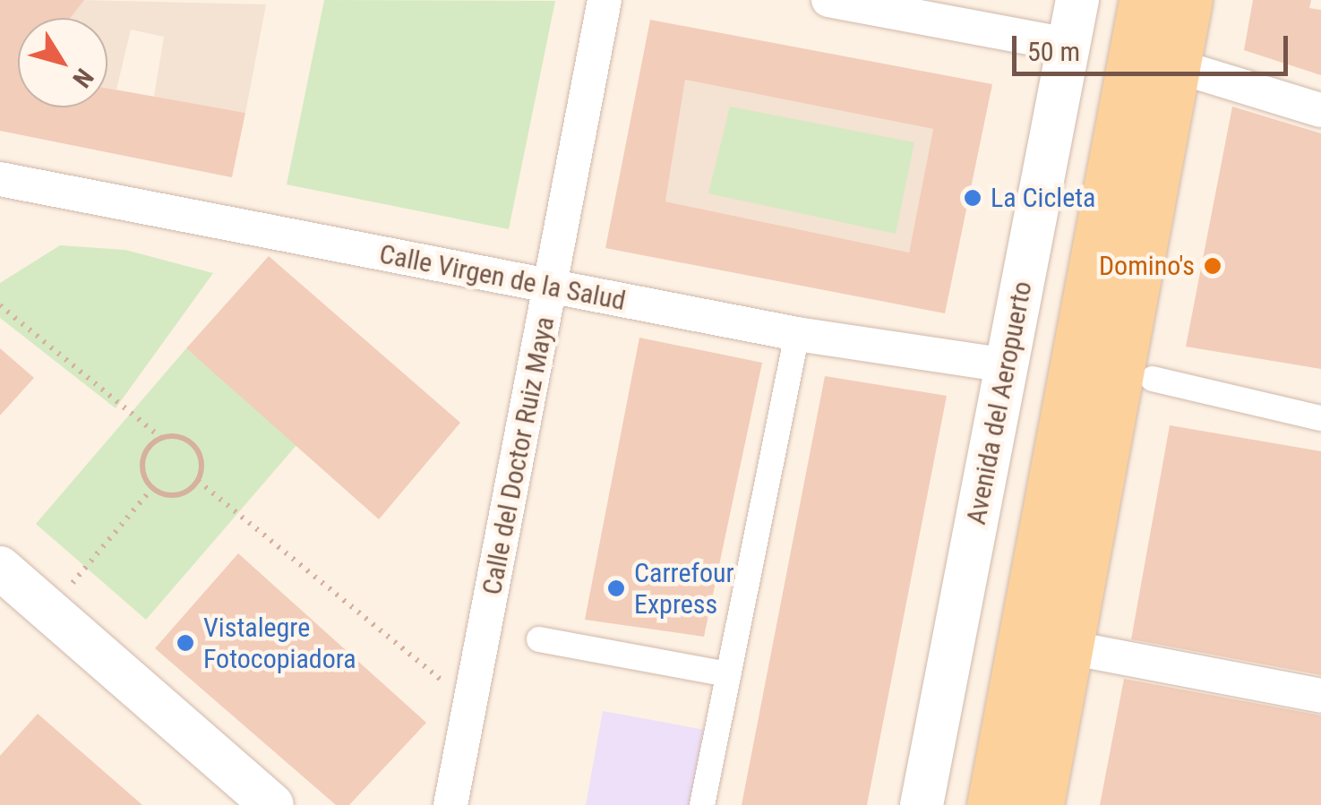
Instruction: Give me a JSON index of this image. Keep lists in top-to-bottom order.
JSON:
{
  "streets": {
    "street": ["Calle Virgen de la Salud", "Avenida del Aeropuerto", "Calle del Doctor Ruiz Maya"]
  },
  "crossings": [
    ["Calle Virgen de la Salud", "Avenida del Aeropuerto"],
    ["Calle Virgen de la Salud", "Calle del Doctor Ruiz Maya"]
  ],
  "places": [
    "La Cicleta",
    "Domino's",
    "Carrefour Express",
    "Vistalegre Fotocopiadora"
  ],
  "scale_bar": "50 m",
  "north": "bottom right"
}
